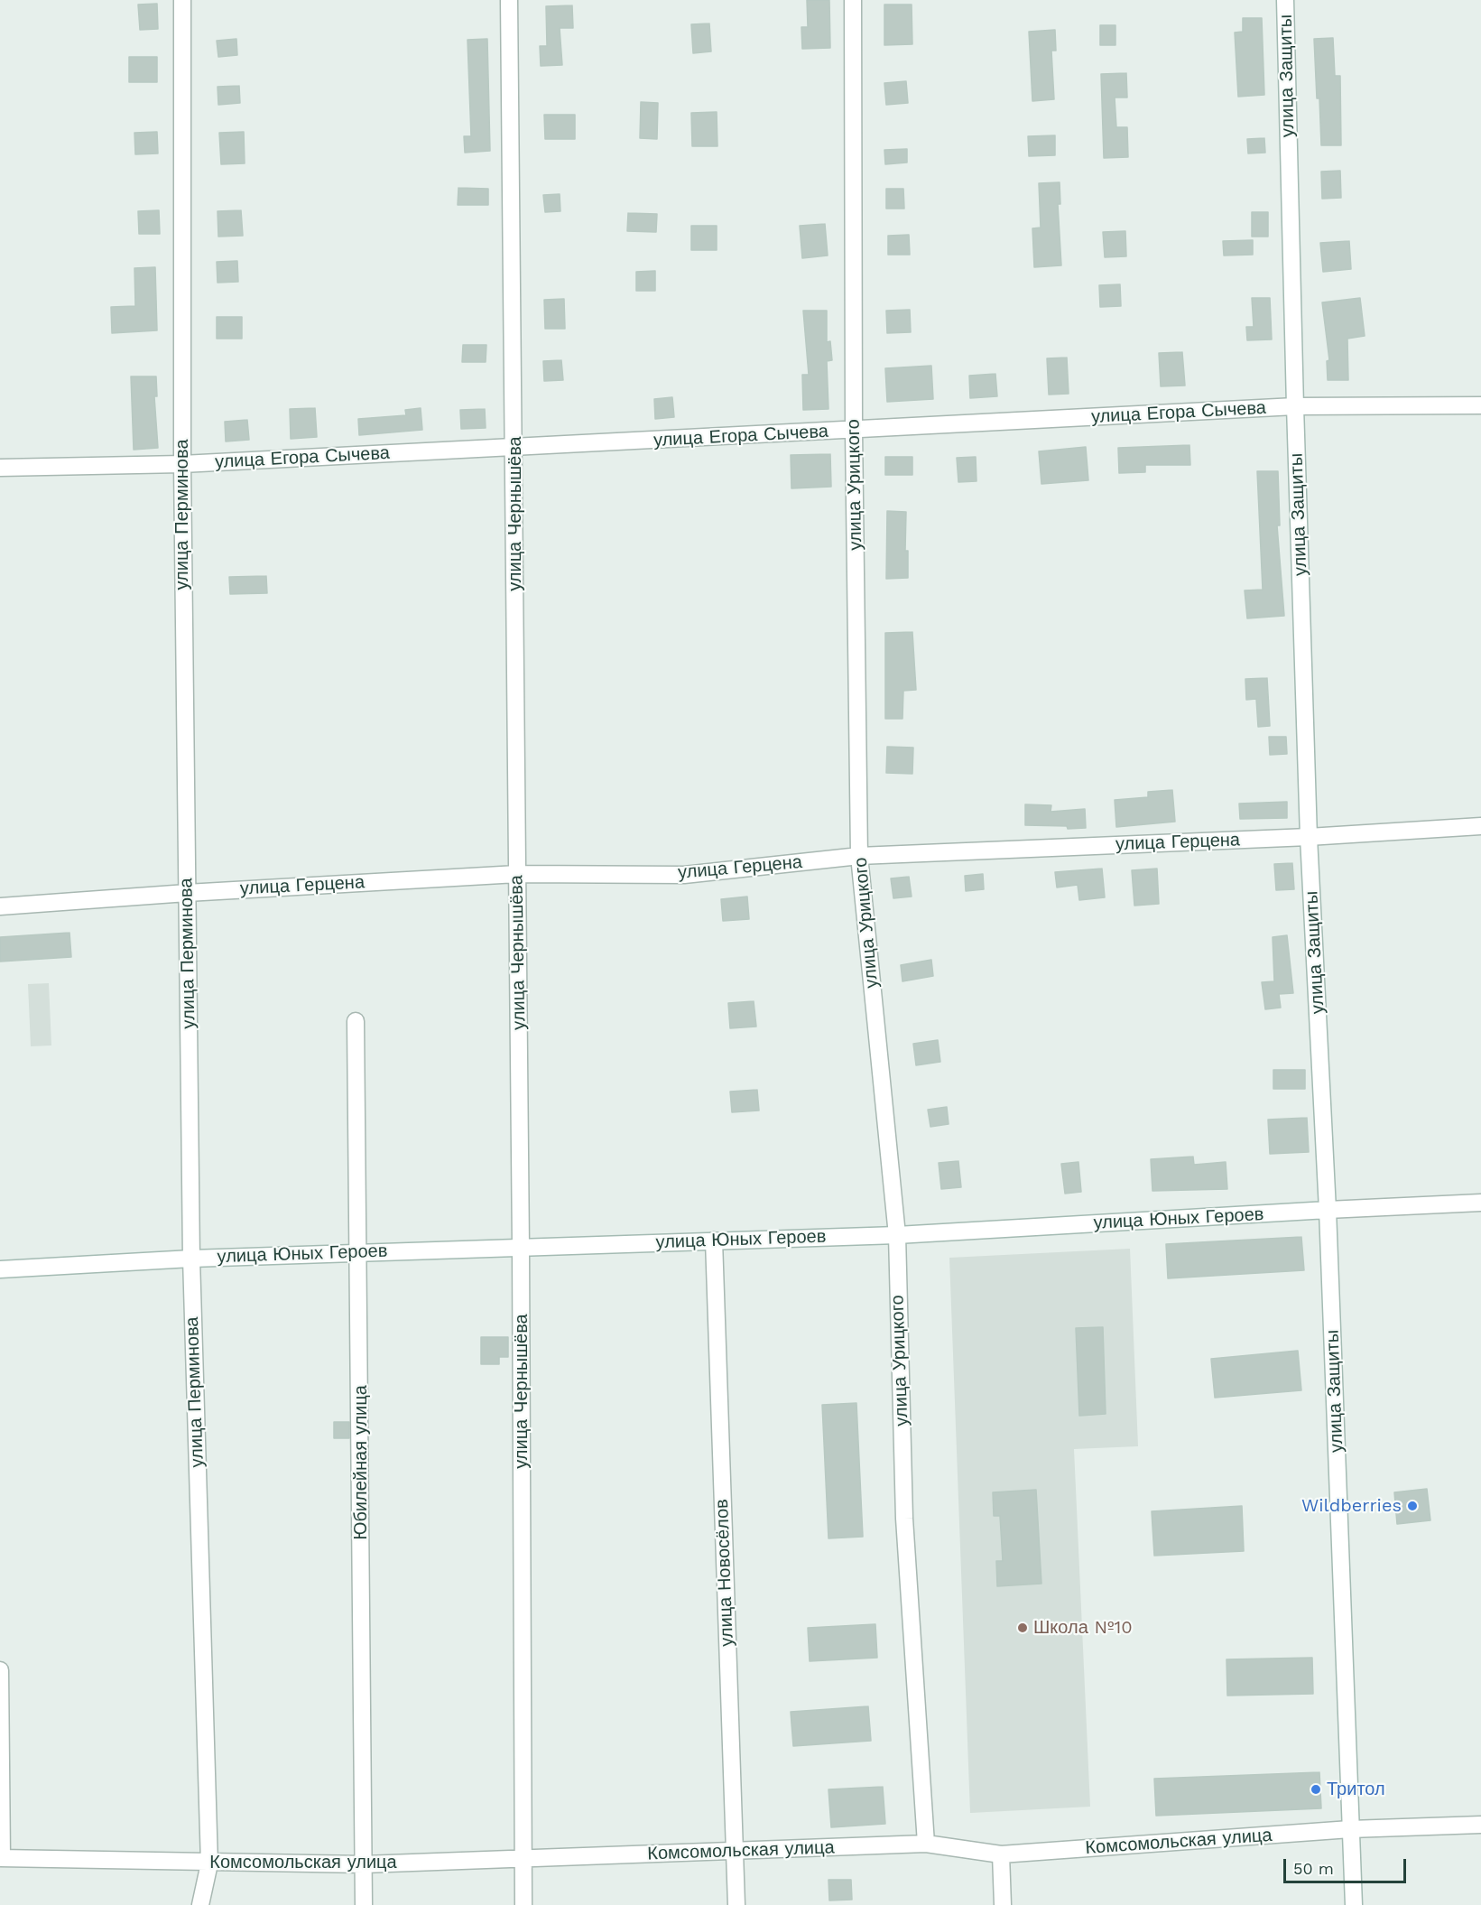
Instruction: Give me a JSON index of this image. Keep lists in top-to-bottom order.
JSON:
{
  "streets": {
    "street": [
      "улица Защиты",
      "улица Егора Сычева",
      "улица Урицкого",
      "улица Чернышёва",
      "улица Перминова",
      "улица Герцена",
      "улица Юных Героев",
      "Юбилейная улица",
      "улица Новосёлов",
      "Комсомольская улица"
    ]
  },
  "crossings": [
    ["улица Защиты", "улица Егора Сычева"],
    ["улица Защиты", "улица Герцена"],
    ["улица Защиты", "улица Юных Героев"],
    ["улица Защиты", "Комсомольская улица"],
    ["улица Егора Сычева", "улица Урицкого"],
    ["улица Егора Сычева", "улица Чернышёва"],
    ["улица Егора Сычева", "улица Перминова"],
    ["улица Урицкого", "улица Герцена"],
    ["улица Урицкого", "улица Юных Героев"],
    ["улица Урицкого", "Комсомольская улица"],
    ["улица Чернышёва", "улица Герцена"],
    ["улица Чернышёва", "улица Юных Героев"],
    ["улица Чернышёва", "Комсомольская улица"],
    ["улица Перминова", "улица Герцена"],
    ["улица Перминова", "улица Юных Героев"],
    ["улица Перминова", "Комсомольская улица"],
    ["улица Юных Героев", "Юбилейная улица"],
    ["улица Юных Героев", "улица Новосёлов"],
    ["Юбилейная улица", "Комсомольская улица"],
    ["улица Новосёлов", "Комсомольская улица"]
  ],
  "places": ["Wildberries", "Школа №10", "Тритол"],
  "scale_bar": "50 m"
}
